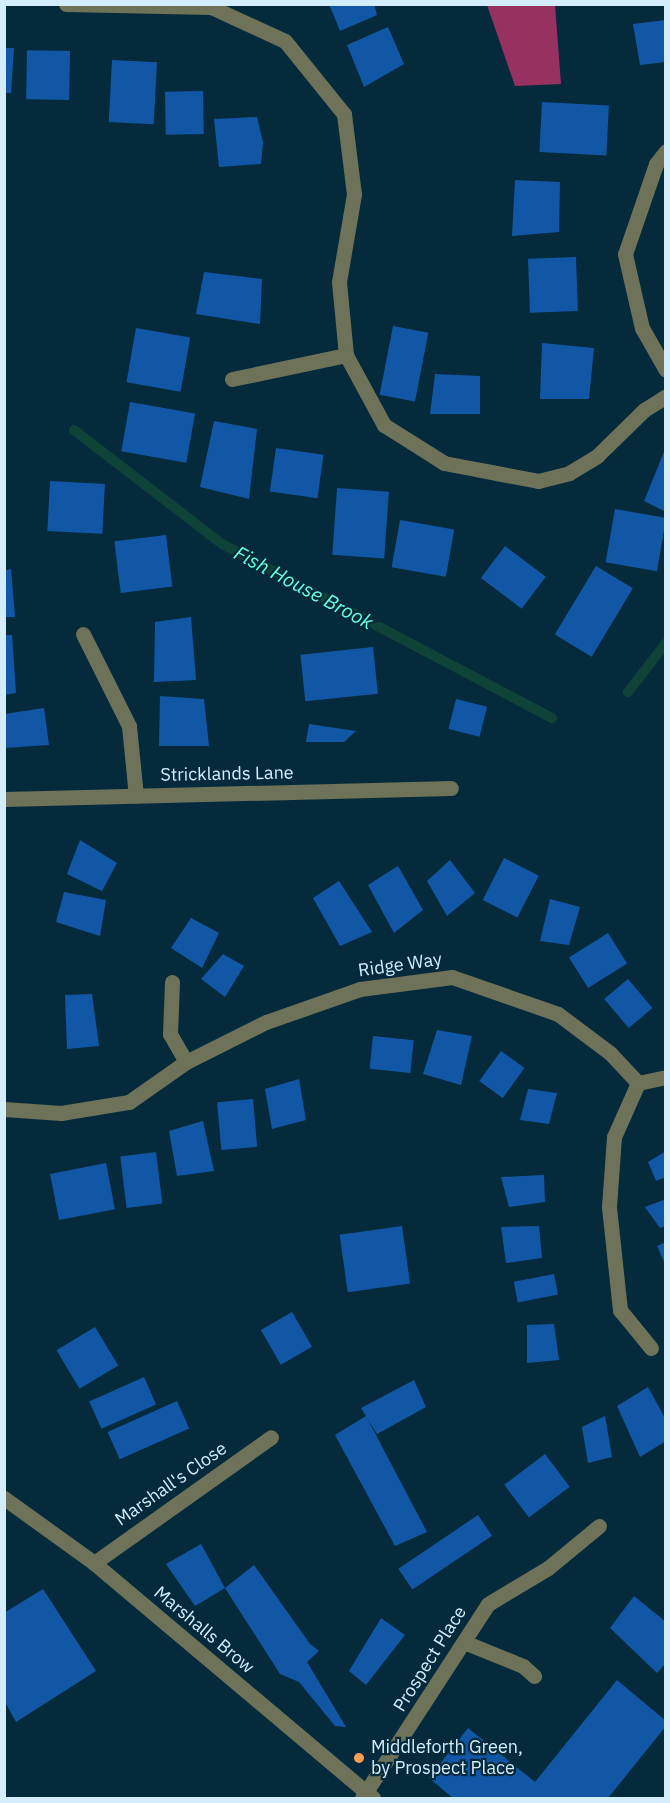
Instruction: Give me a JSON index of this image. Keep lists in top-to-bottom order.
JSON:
{
  "streets": {
    "street": [
      "Stricklands Lane",
      "Ridge Way",
      "Marshall's Close",
      "Marshalls Brow",
      "Prospect Place"
    ]
  },
  "crossings": [
    ["Marshall's Close", "Marshalls Brow"],
    ["Marshalls Brow", "Prospect Place"]
  ],
  "water": ["Fish House Brook"],
  "places": ["Middleforth Green, by Prospect Place"]
}
